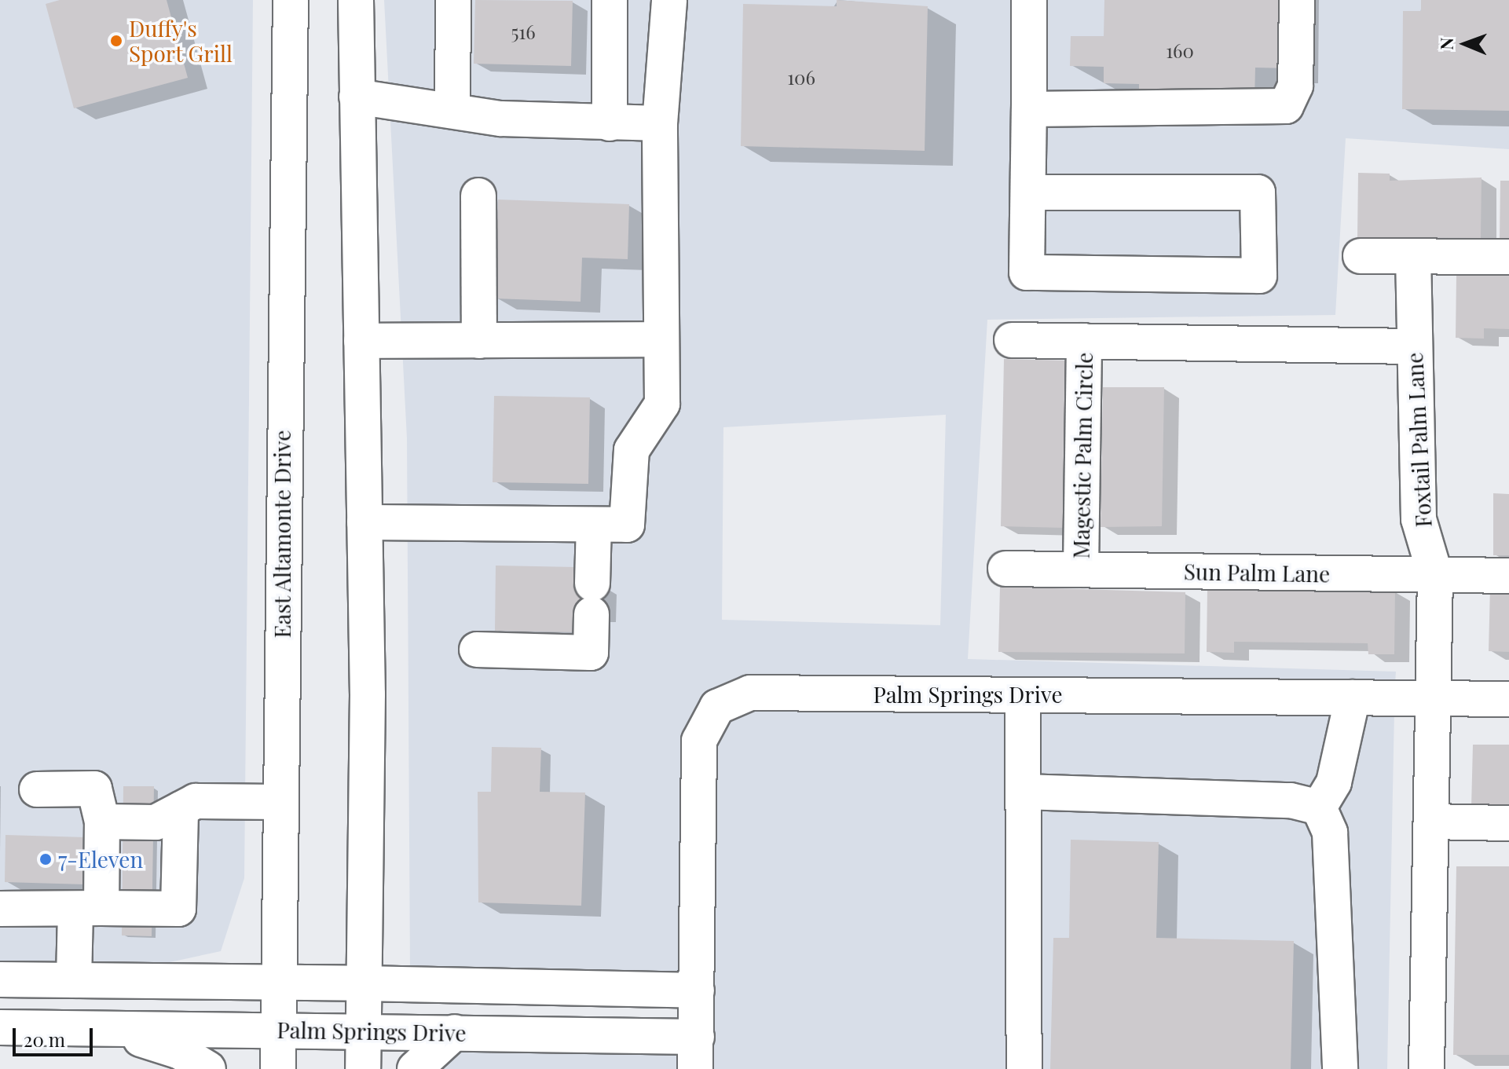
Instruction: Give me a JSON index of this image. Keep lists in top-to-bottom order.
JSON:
{
  "streets": {
    "main road": [
      "Foxtail Palm Lane",
      "Magestic Palm Circle",
      "East Altamonte Drive",
      "Sun Palm Lane",
      "Palm Springs Drive"
    ]
  },
  "crossings": [
    ["Foxtail Palm Lane", "Sun Palm Lane"],
    ["Foxtail Palm Lane", "Palm Springs Drive"],
    ["Magestic Palm Circle", "Sun Palm Lane"],
    ["East Altamonte Drive", "Palm Springs Drive"]
  ],
  "places": ["Duffy's Sport Grill", "7-Eleven"],
  "house_numbers": ["516", "160", "106"],
  "scale_bar": "20 m",
  "north": "left"
}
